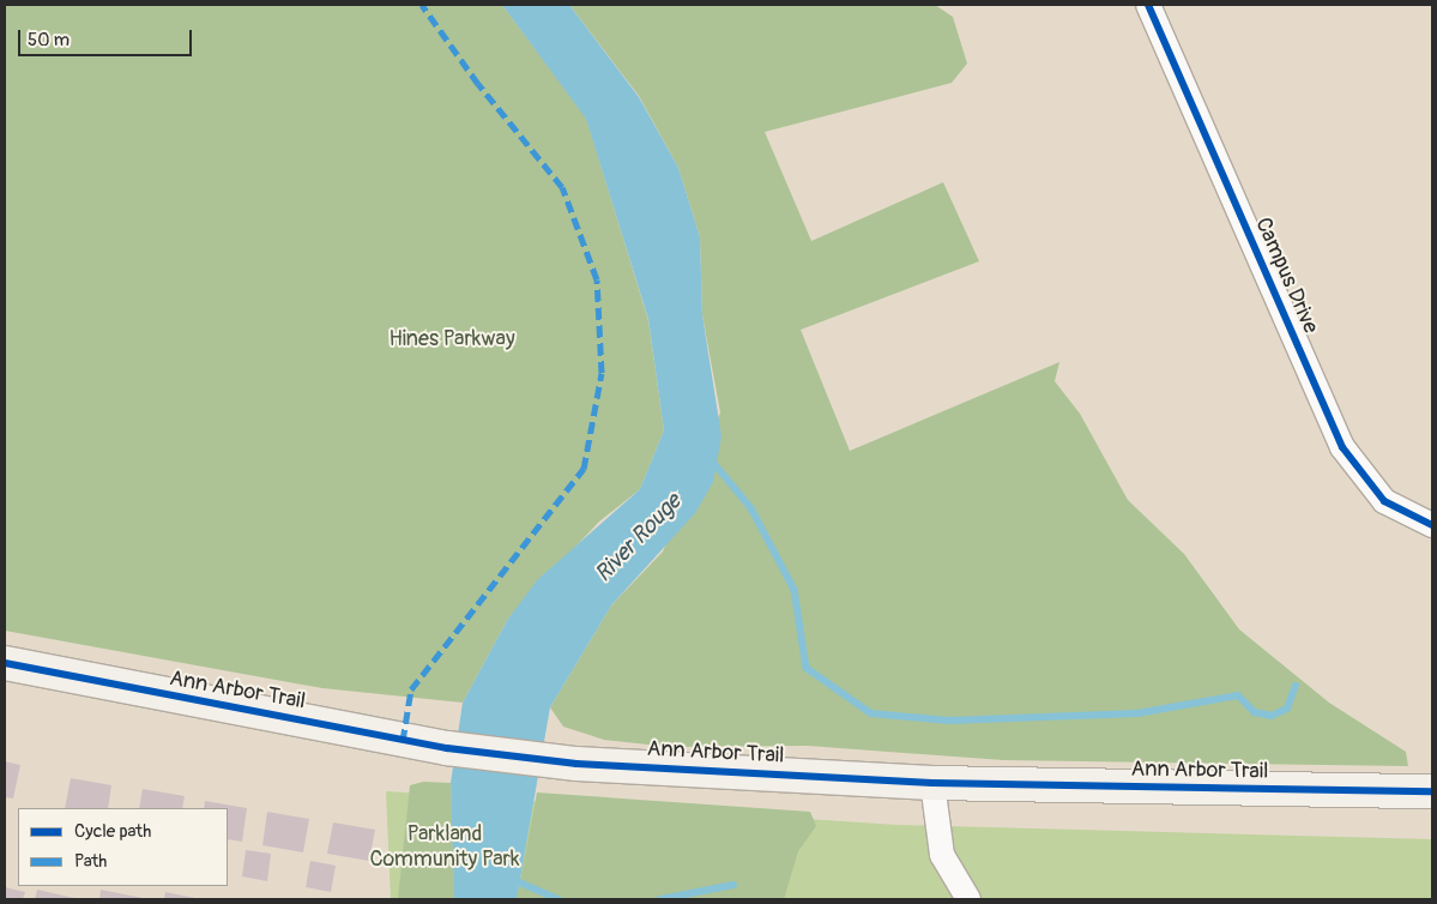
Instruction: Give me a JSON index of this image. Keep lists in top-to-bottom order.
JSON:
{
  "streets": {
    "street": ["Campus Drive", "Ann Arbor Trail"]
  },
  "water": ["River Rouge"],
  "parks": ["Hines Parkway", "Parkland Community Park"],
  "legend": ["Cycle path", "Path"],
  "scale_bar": "50 m"
}
